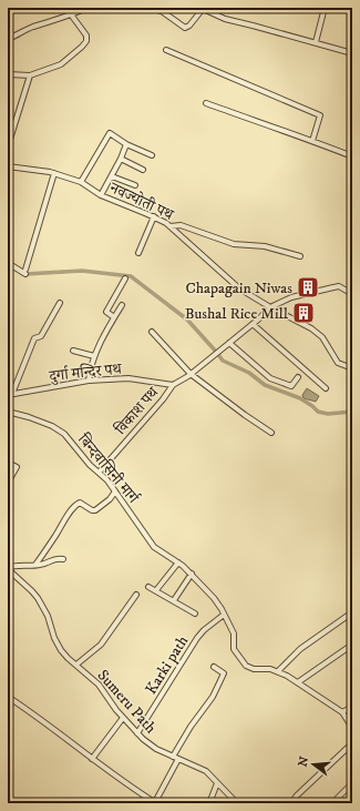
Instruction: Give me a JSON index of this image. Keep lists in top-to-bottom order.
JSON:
{
  "streets": {
    "street": [
      "नवज्योती पथ",
      "दुर्गा मन्दिर पथ",
      "विकाश पथ",
      "बिन्दवासिनी मार्ग",
      "Karki path",
      "Sumeru Path"
    ]
  },
  "crossings": [
    ["दुर्गा मन्दिर पथ", "विकाश पथ"],
    ["विकाश पथ", "बिन्दवासिनी मार्ग"],
    ["बिन्दवासिनी मार्ग", "Karki path"],
    ["Karki path", "Sumeru Path"]
  ],
  "places": {
    "building": ["Chapagain Niwas", "Bushal Rice Mill"]
  },
  "north": "left"
}
